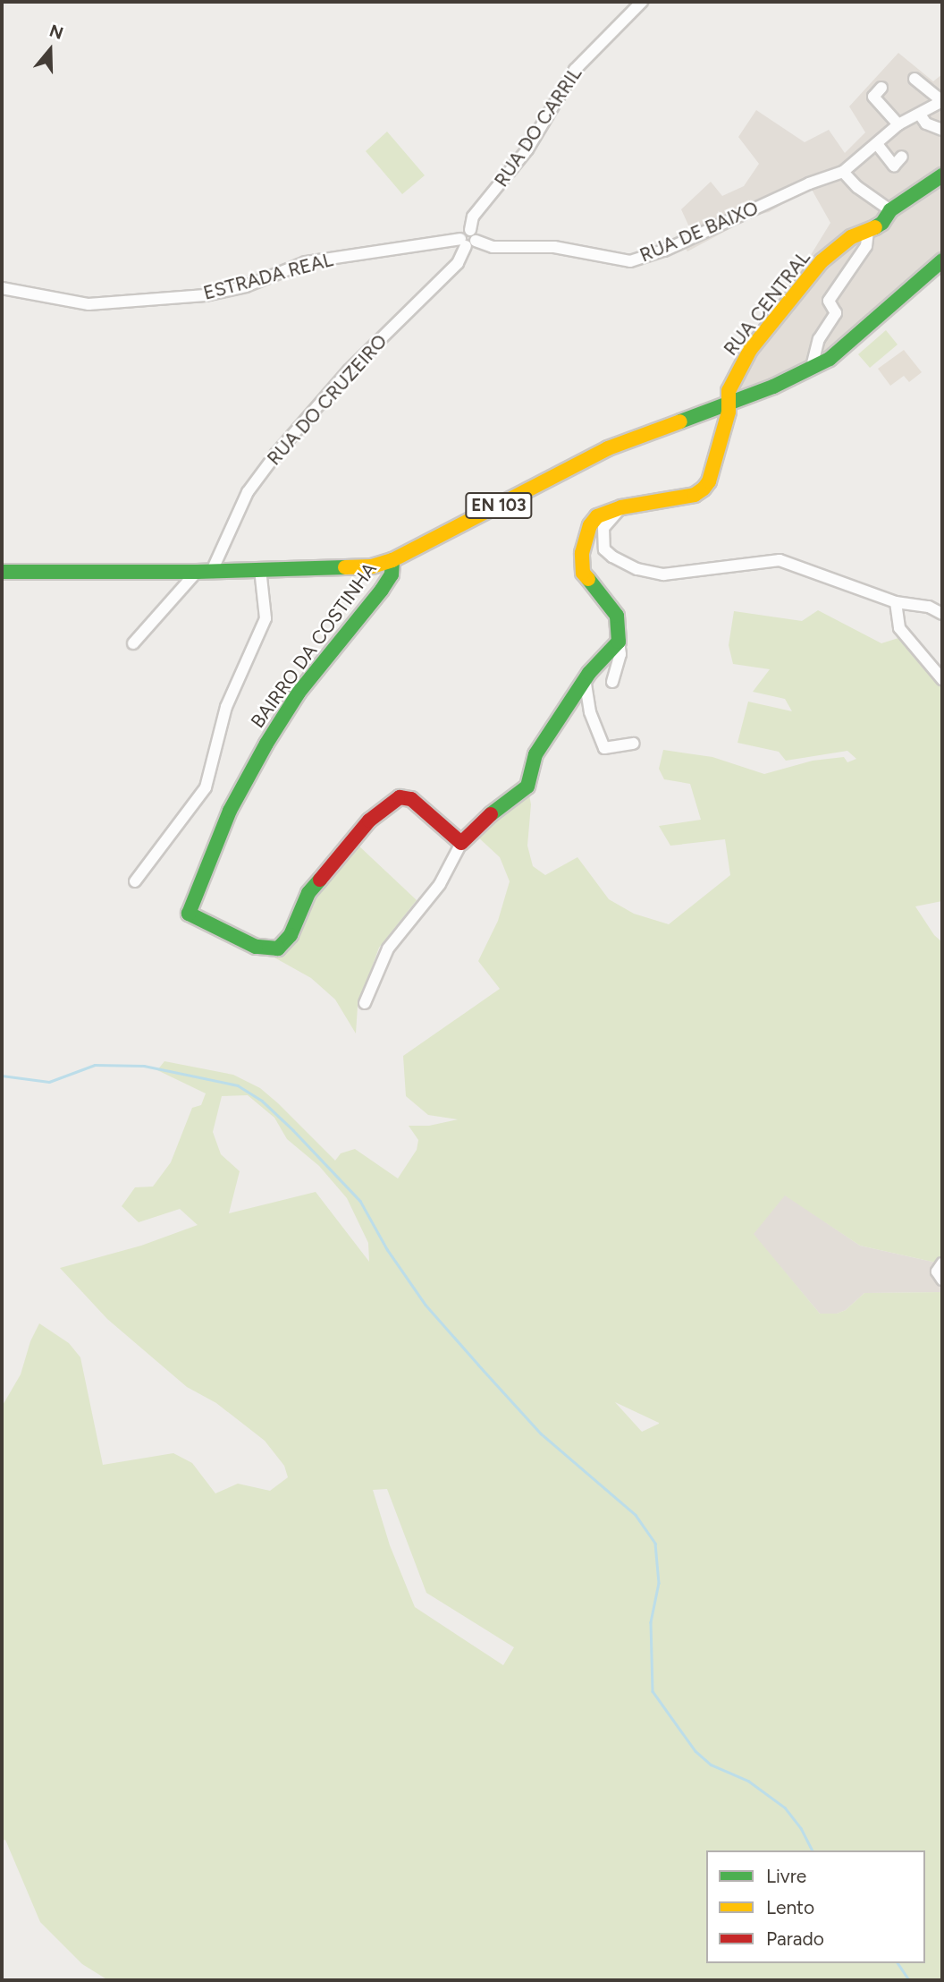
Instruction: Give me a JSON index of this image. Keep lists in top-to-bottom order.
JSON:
{
  "streets": {
    "street": [
      "RUA DO CARRIL",
      "RUA DE BAIXO",
      "ESTRADA REAL",
      "RUA CENTRAL",
      "RUA DO CRUZEIRO",
      "EN 103",
      "BAIRRO DA COSTINHA"
    ]
  },
  "crossings": [
    ["RUA DO CARRIL", "RUA DE BAIXO"],
    ["RUA DO CARRIL", "ESTRADA REAL"],
    ["RUA DO CARRIL", "RUA DO CRUZEIRO"],
    ["RUA DE BAIXO", "ESTRADA REAL"],
    ["RUA DE BAIXO", "RUA DO CRUZEIRO"],
    ["ESTRADA REAL", "RUA DO CRUZEIRO"],
    ["RUA CENTRAL", "EN 103"],
    ["RUA DO CRUZEIRO", "EN 103"],
    ["EN 103", "BAIRRO DA COSTINHA"]
  ],
  "legend": ["Livre", "Lento", "Parado"],
  "north": "top"
}
